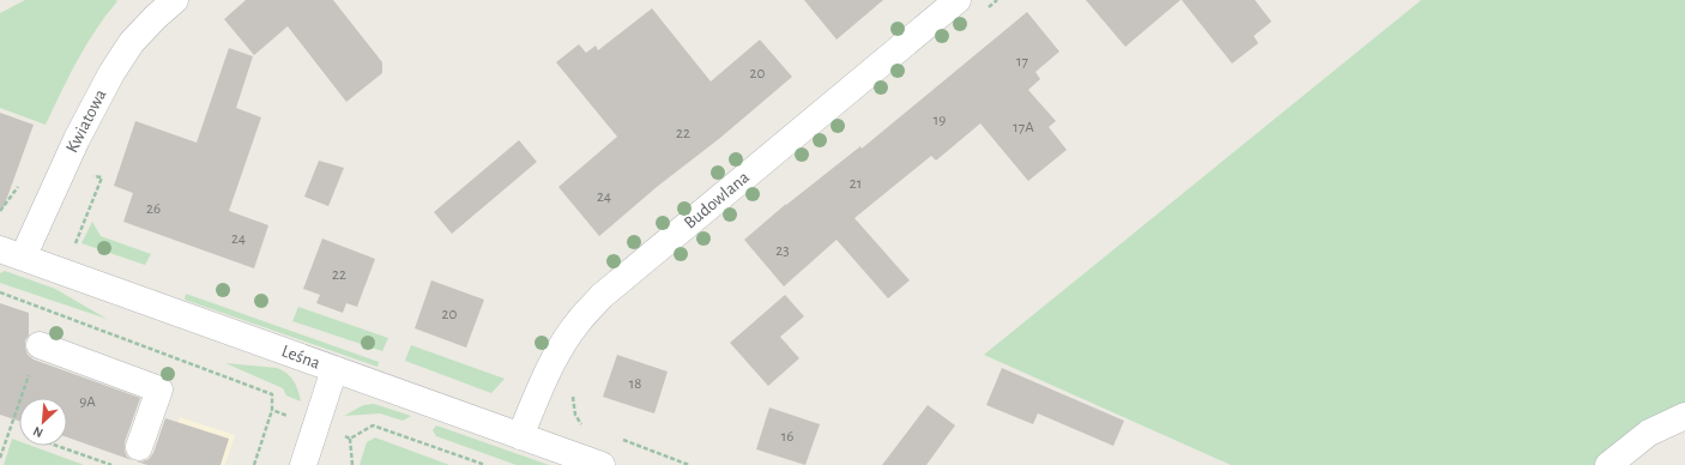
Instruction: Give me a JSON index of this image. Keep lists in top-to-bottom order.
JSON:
{
  "streets": {
    "street": ["Kwiatowa", "Budowlana", "Leśna"]
  },
  "crossings": [
    ["Kwiatowa", "Leśna"],
    ["Budowlana", "Leśna"]
  ],
  "house_numbers": [
    "17",
    "20",
    "19",
    "17A",
    "22",
    "21",
    "24",
    "26",
    "24",
    "23",
    "22",
    "20",
    "18",
    "9A",
    "16"
  ],
  "north": "bottom left"
}
